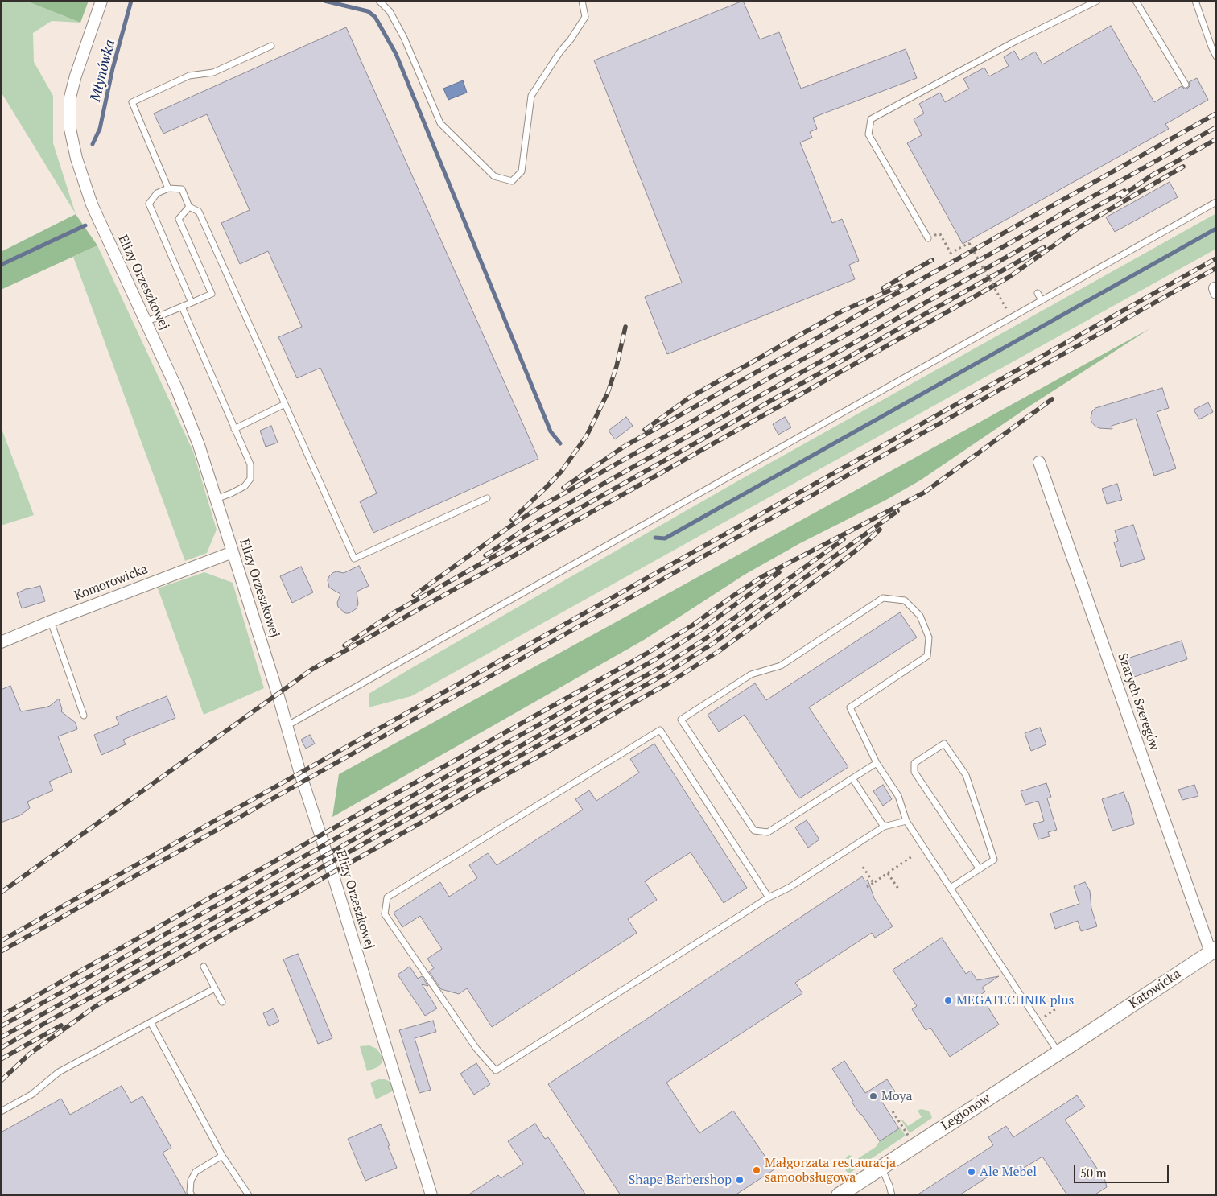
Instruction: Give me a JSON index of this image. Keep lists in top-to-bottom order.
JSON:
{
  "streets": {
    "street": [
      "Elizy Orzeszkowej",
      "Komorowicka",
      "Szarych Szeregów",
      "Katowicka",
      "Legionów"
    ]
  },
  "crossings": [
    ["Elizy Orzeszkowej", "Komorowicka"],
    ["Szarych Szeregów", "Katowicka"],
    ["Katowicka", "Legionów"]
  ],
  "water": ["Młynówka"],
  "places": [
    "MEGATECHNIK plus",
    "Moya",
    "Małgorzata restauracja samoobsługowa",
    "Ale Mebel",
    "Shape Barbershop"
  ],
  "scale_bar": "50 m"
}
